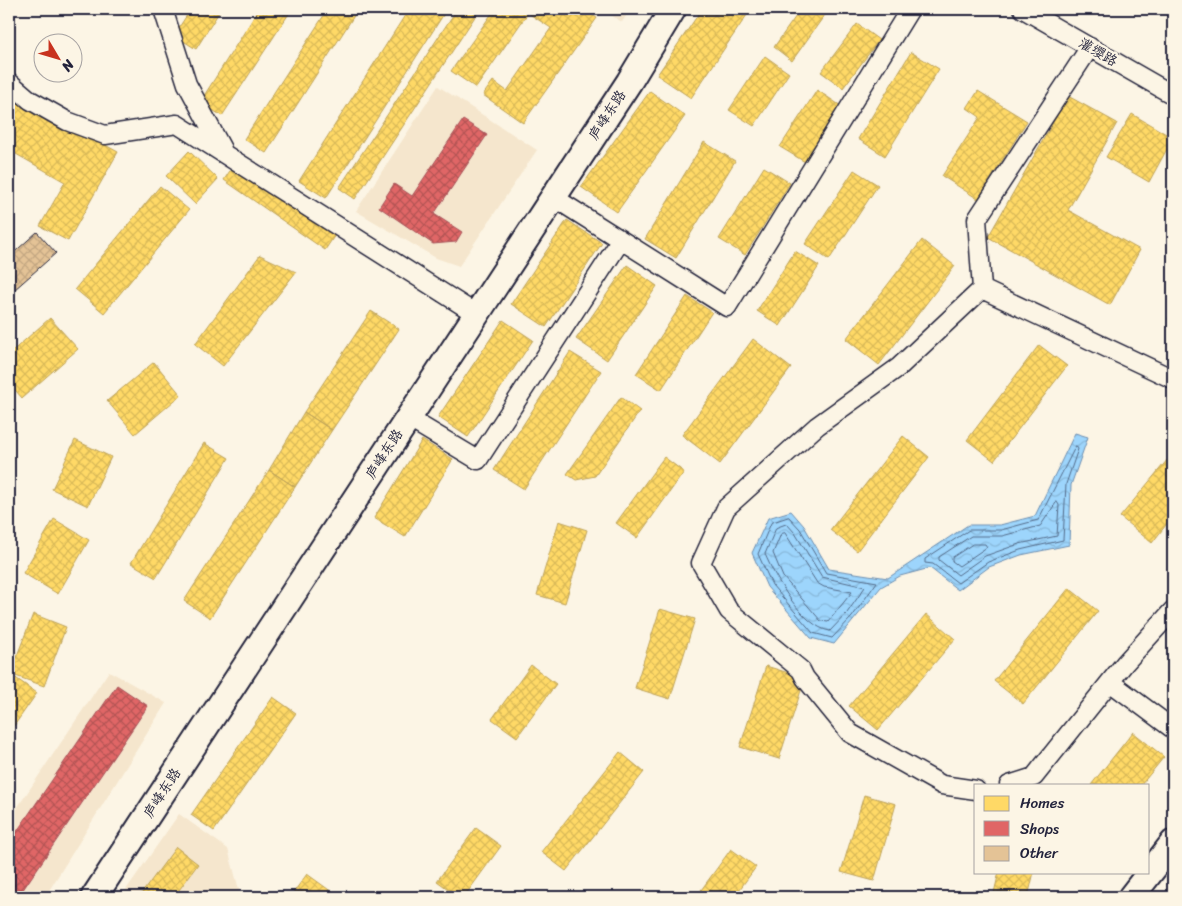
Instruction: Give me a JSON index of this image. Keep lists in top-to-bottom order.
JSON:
{
  "streets": {
    "main road": ["庐峰东路"],
    "street": ["灌缨路"]
  },
  "legend": ["Homes", "Shops", "Other"],
  "north": "bottom right"
}
